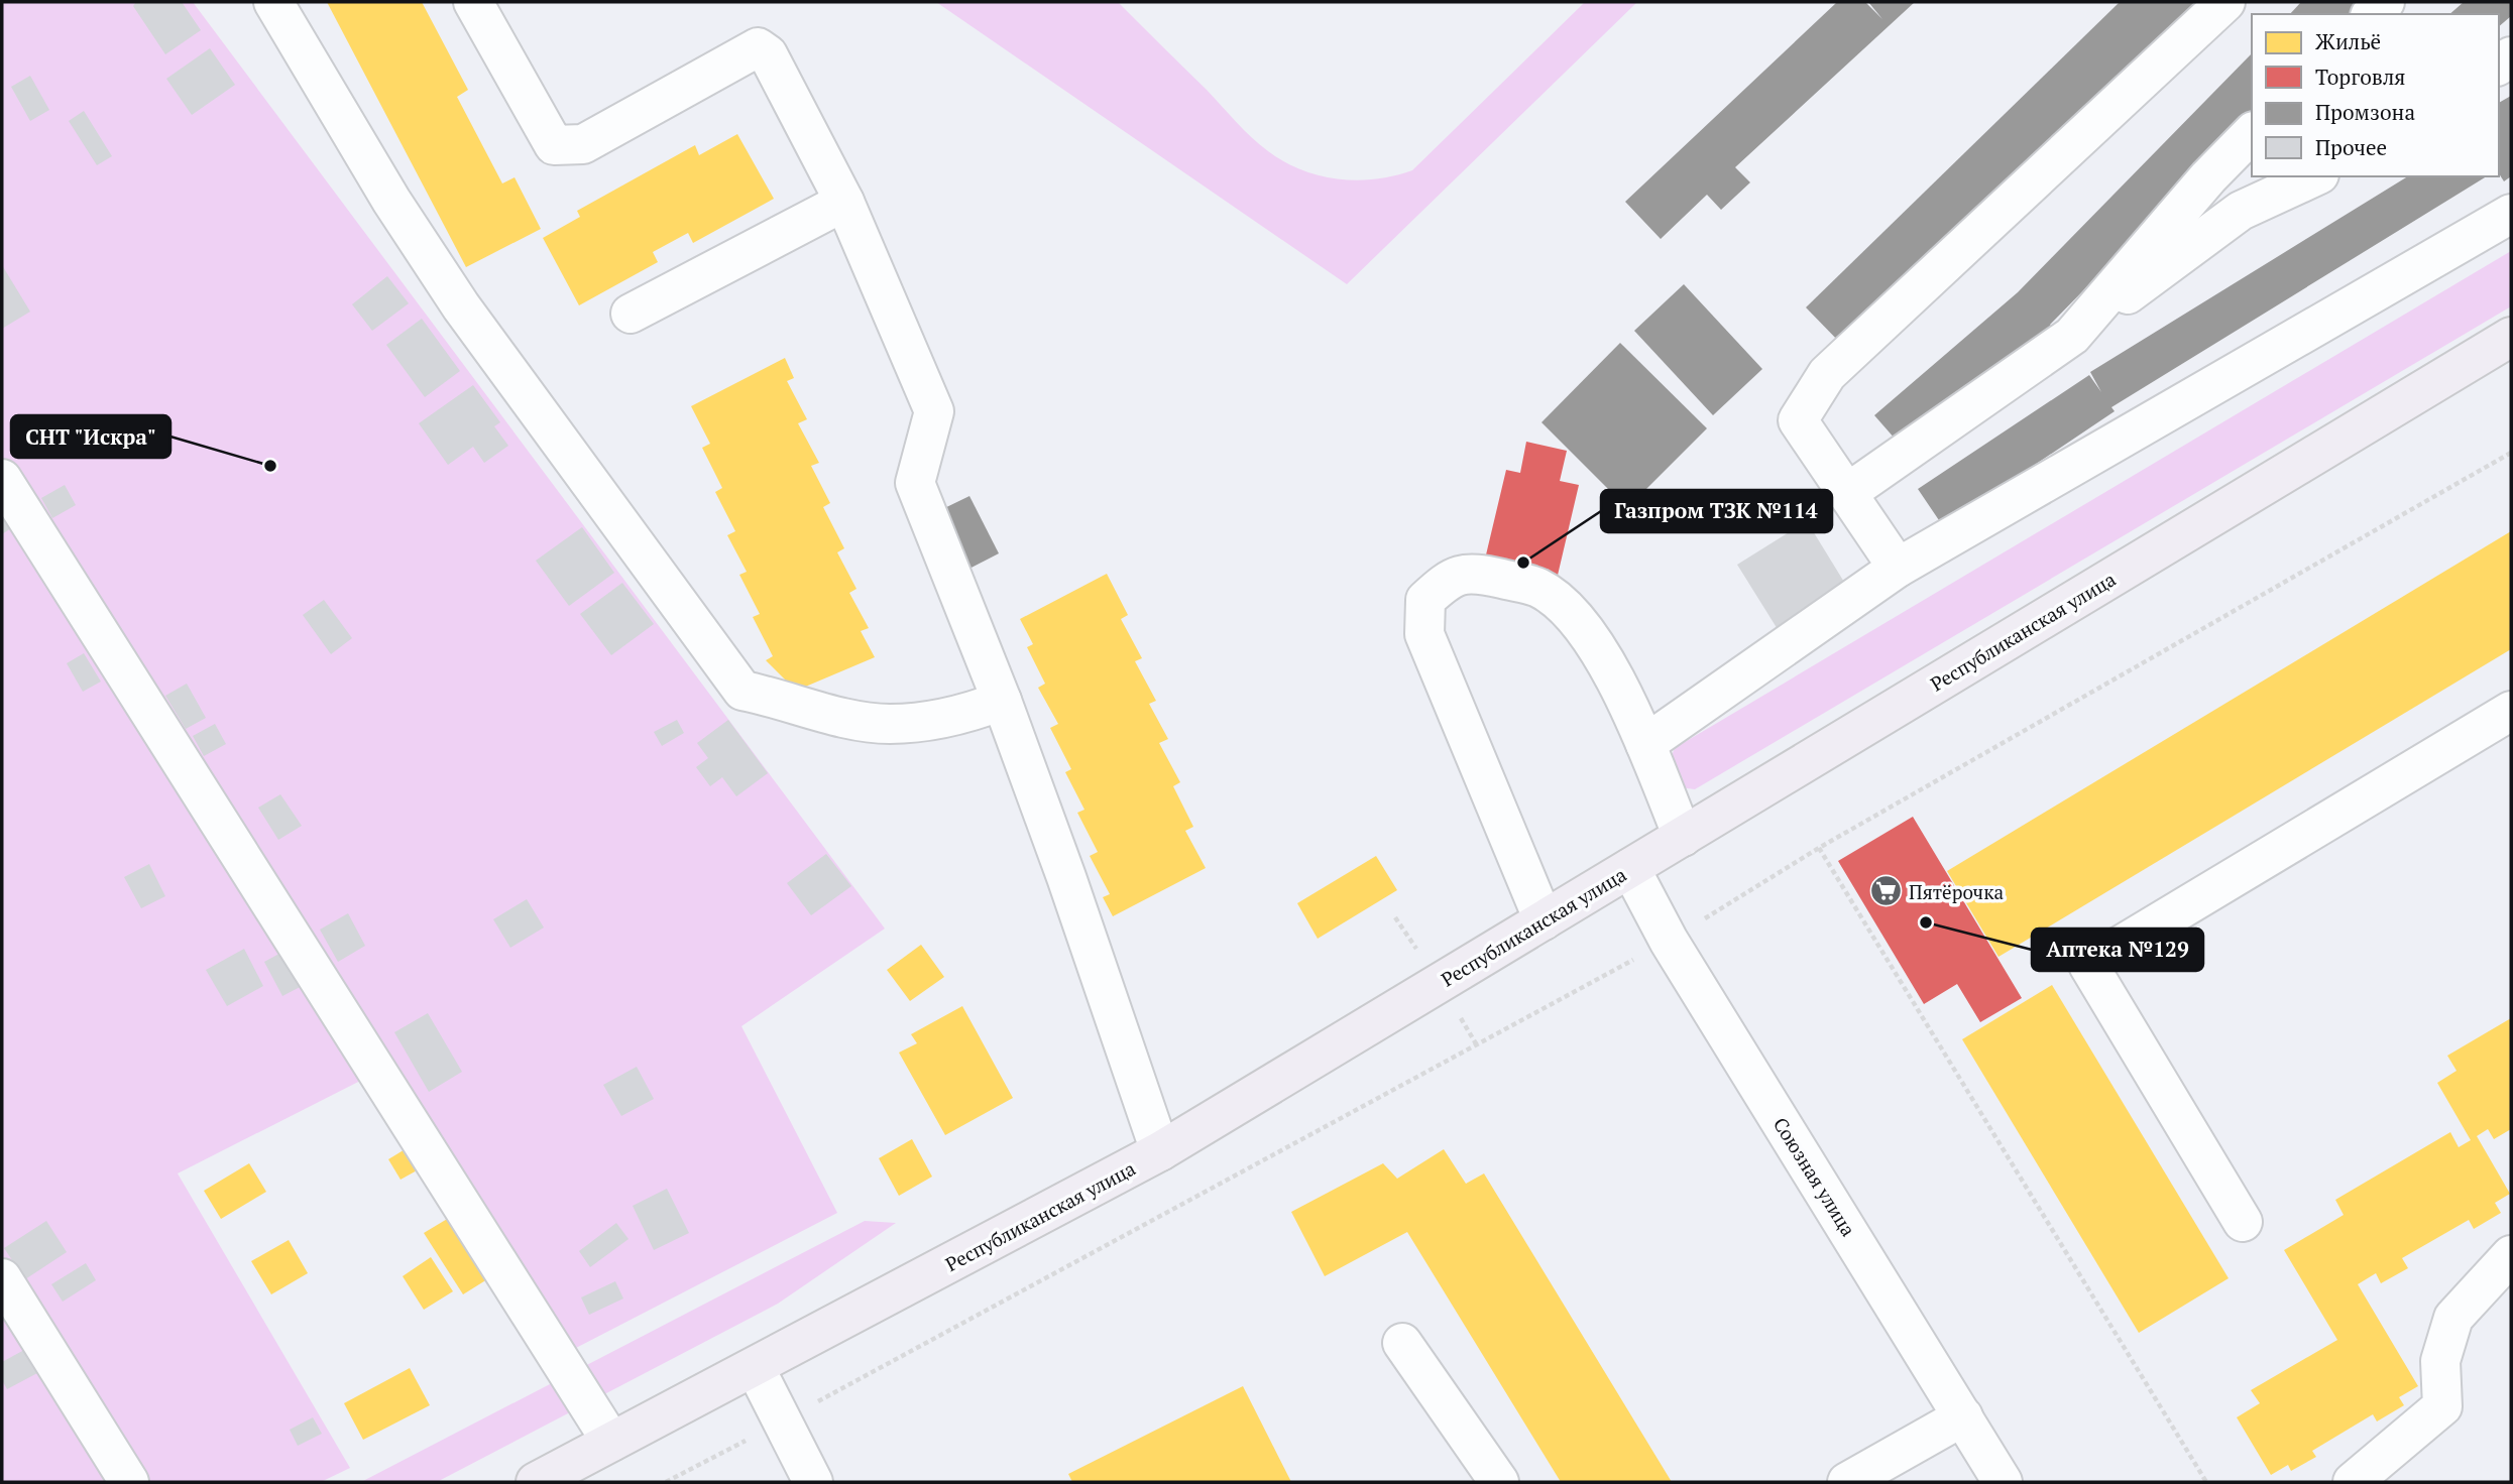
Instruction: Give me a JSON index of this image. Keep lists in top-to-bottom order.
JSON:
{
  "streets": {
    "main road": ["Республиканская улица"],
    "street": ["Союзная улица"]
  },
  "crossings": [
    ["Республиканская улица", "Союзная улица"]
  ],
  "places": {
    "other": ["СНТ \"Искра\"", "Газпром ТЗК №114", "Аптека №129"],
    "supermarket": ["Пятёрочка"]
  },
  "legend": [
    "Жильё",
    "Торговля",
    "Промзона",
    "Прочее"
  ]
}
